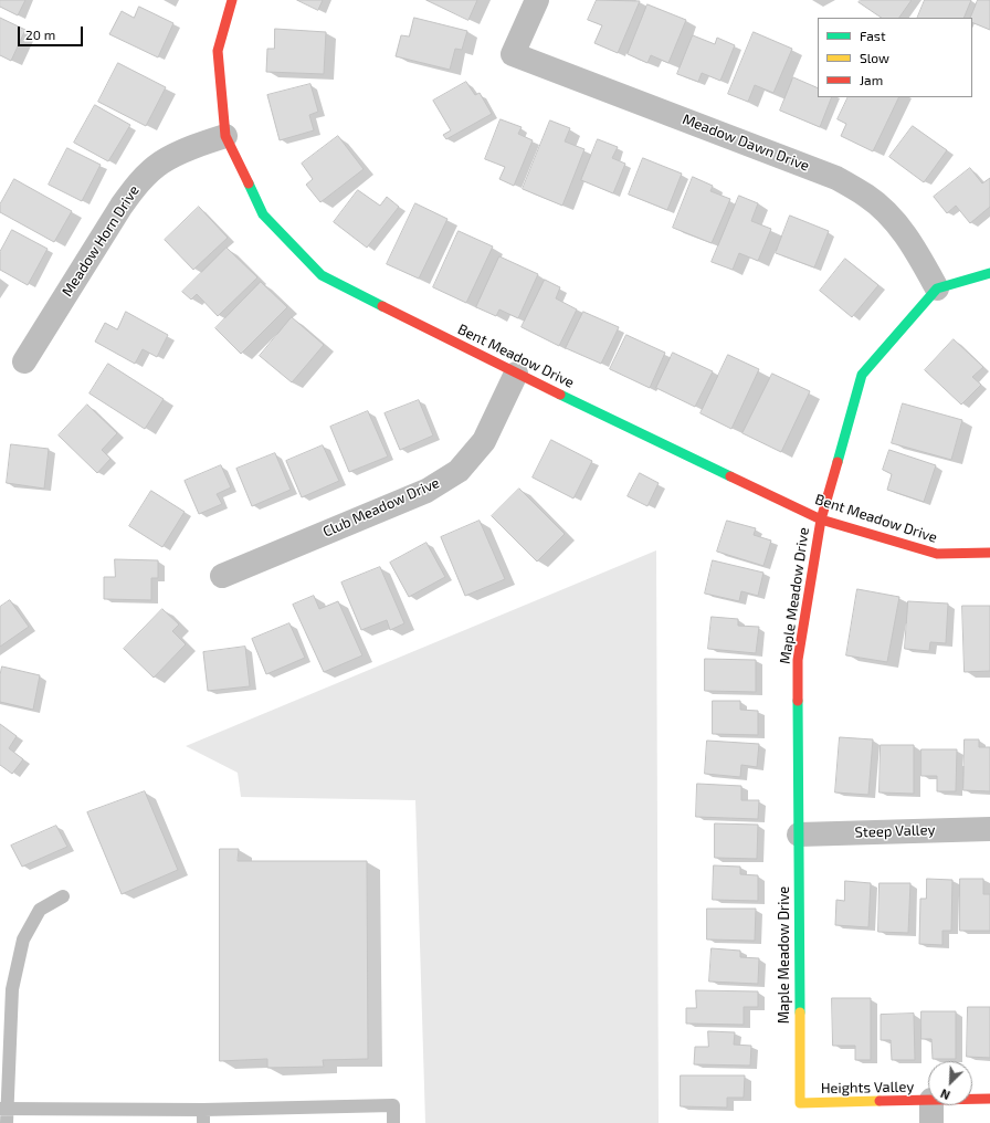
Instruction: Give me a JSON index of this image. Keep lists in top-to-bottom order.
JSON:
{
  "streets": {
    "street": [
      "Meadow Dawn Drive",
      "Meadow Horn Drive",
      "Bent Meadow Drive",
      "Club Meadow Drive",
      "Maple Meadow Drive",
      "Steep Valley",
      "Heights Valley"
    ]
  },
  "crossings": [
    ["Meadow Dawn Drive", "Maple Meadow Drive"],
    ["Meadow Horn Drive", "Bent Meadow Drive"],
    ["Bent Meadow Drive", "Club Meadow Drive"],
    ["Bent Meadow Drive", "Maple Meadow Drive"],
    ["Maple Meadow Drive", "Steep Valley"],
    ["Maple Meadow Drive", "Heights Valley"]
  ],
  "legend": ["Fast", "Slow", "Jam"],
  "scale_bar": "20 m",
  "north": "bottom left"
}
